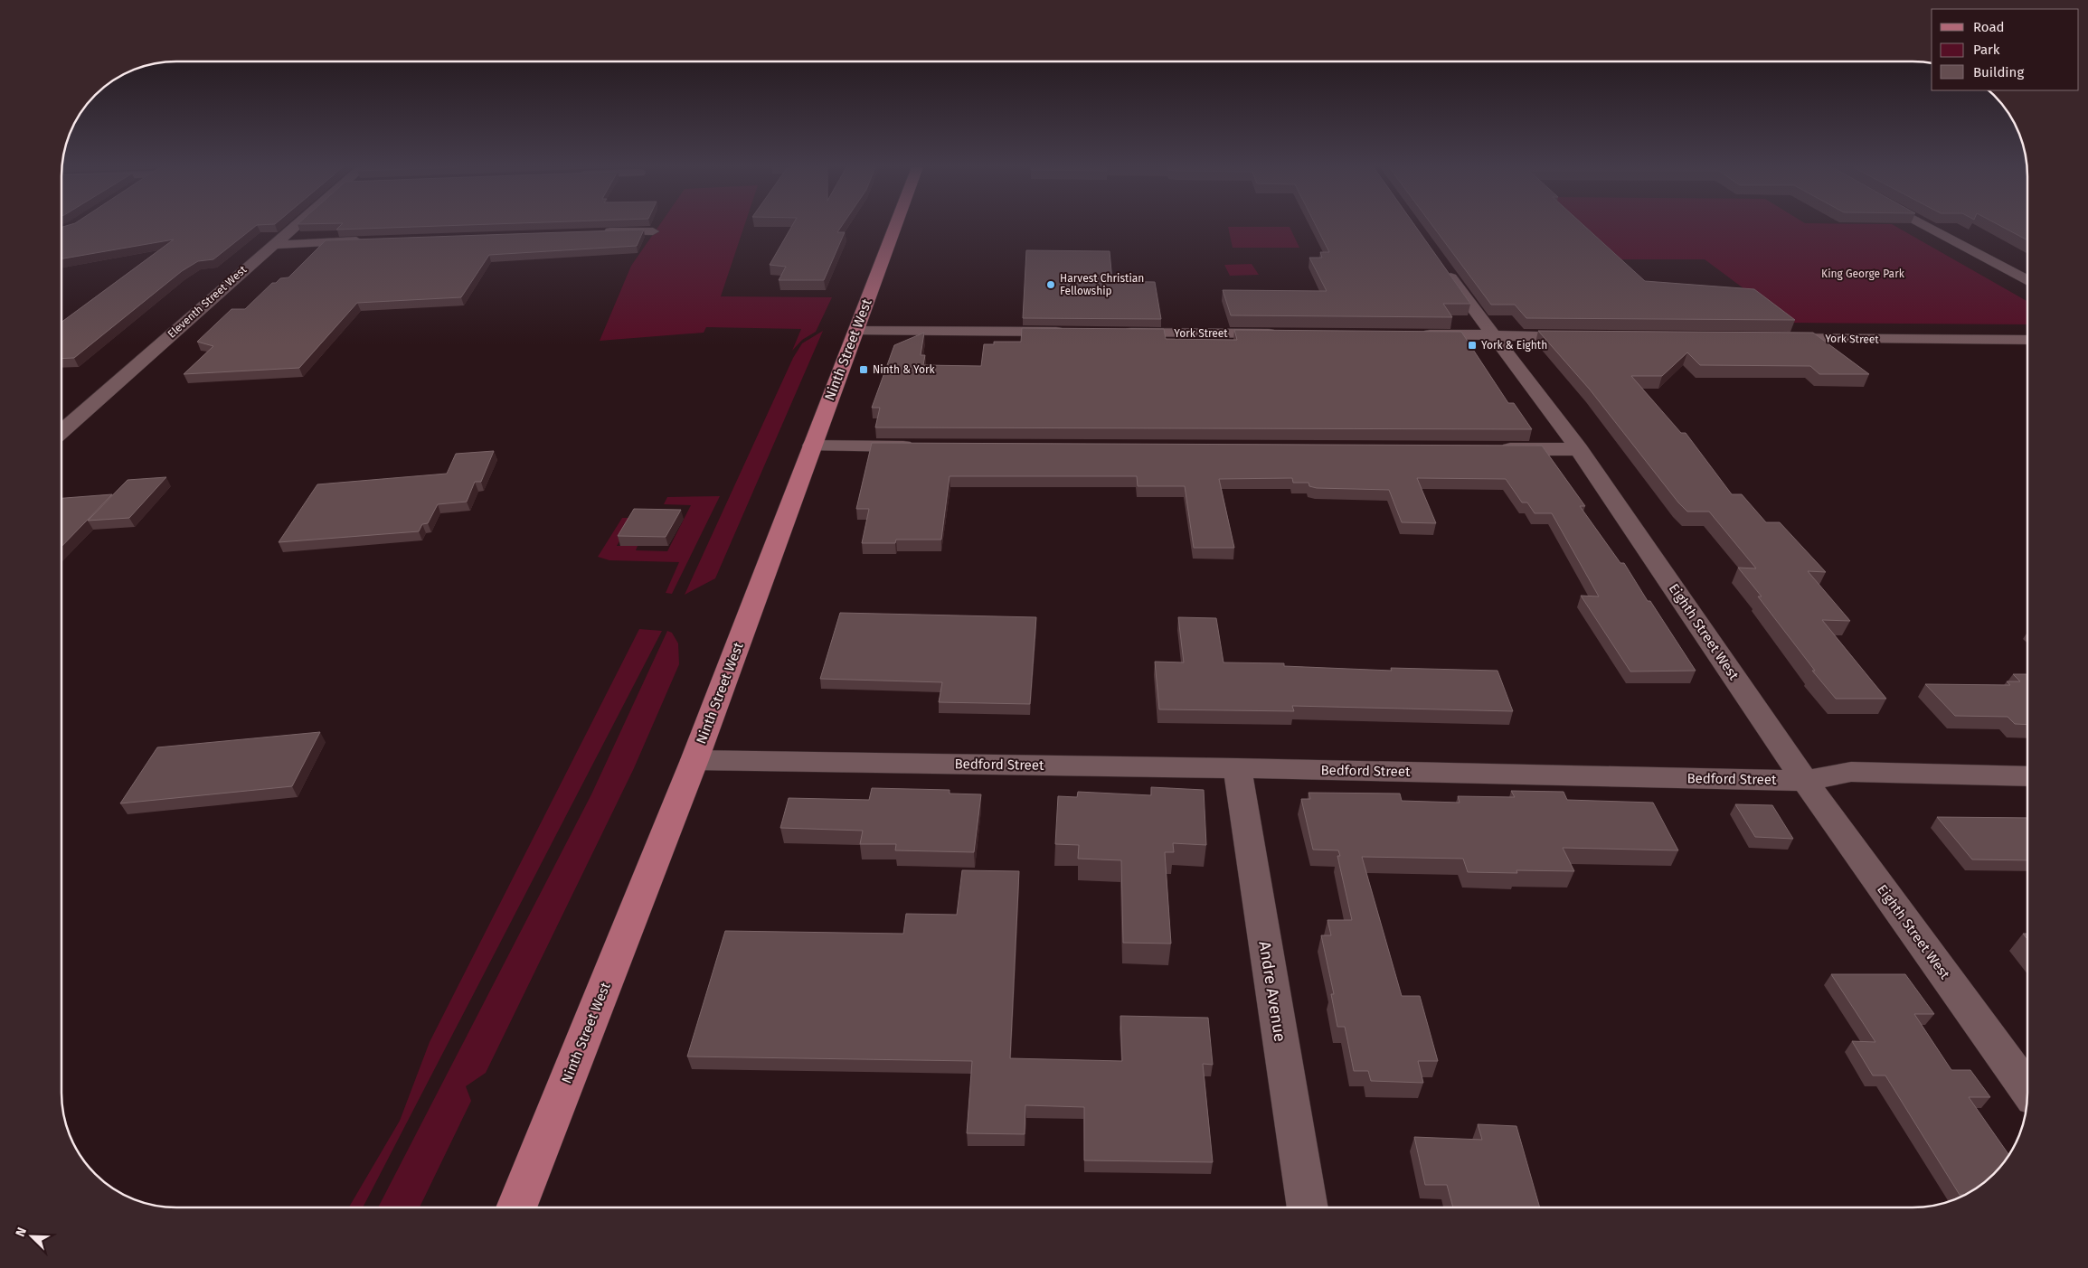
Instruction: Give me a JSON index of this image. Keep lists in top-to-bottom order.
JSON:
{
  "streets": {
    "main road": ["Ninth Street West"],
    "street": [
      "Eleventh Street West",
      "York Street",
      "Eighth Street West",
      "Bedford Street",
      "Andre Avenue"
    ]
  },
  "crossings": [
    ["Ninth Street West", "Bedford Street"],
    ["Eighth Street West", "Bedford Street"],
    ["Bedford Street", "Andre Avenue"]
  ],
  "parks": ["King George Park"],
  "places": {
    "other": ["Harvest Christian Fellowship"],
    "transit": ["York & Eighth", "Ninth & York"]
  },
  "legend": ["Road", "Park", "Building"],
  "north": "top left"
}
